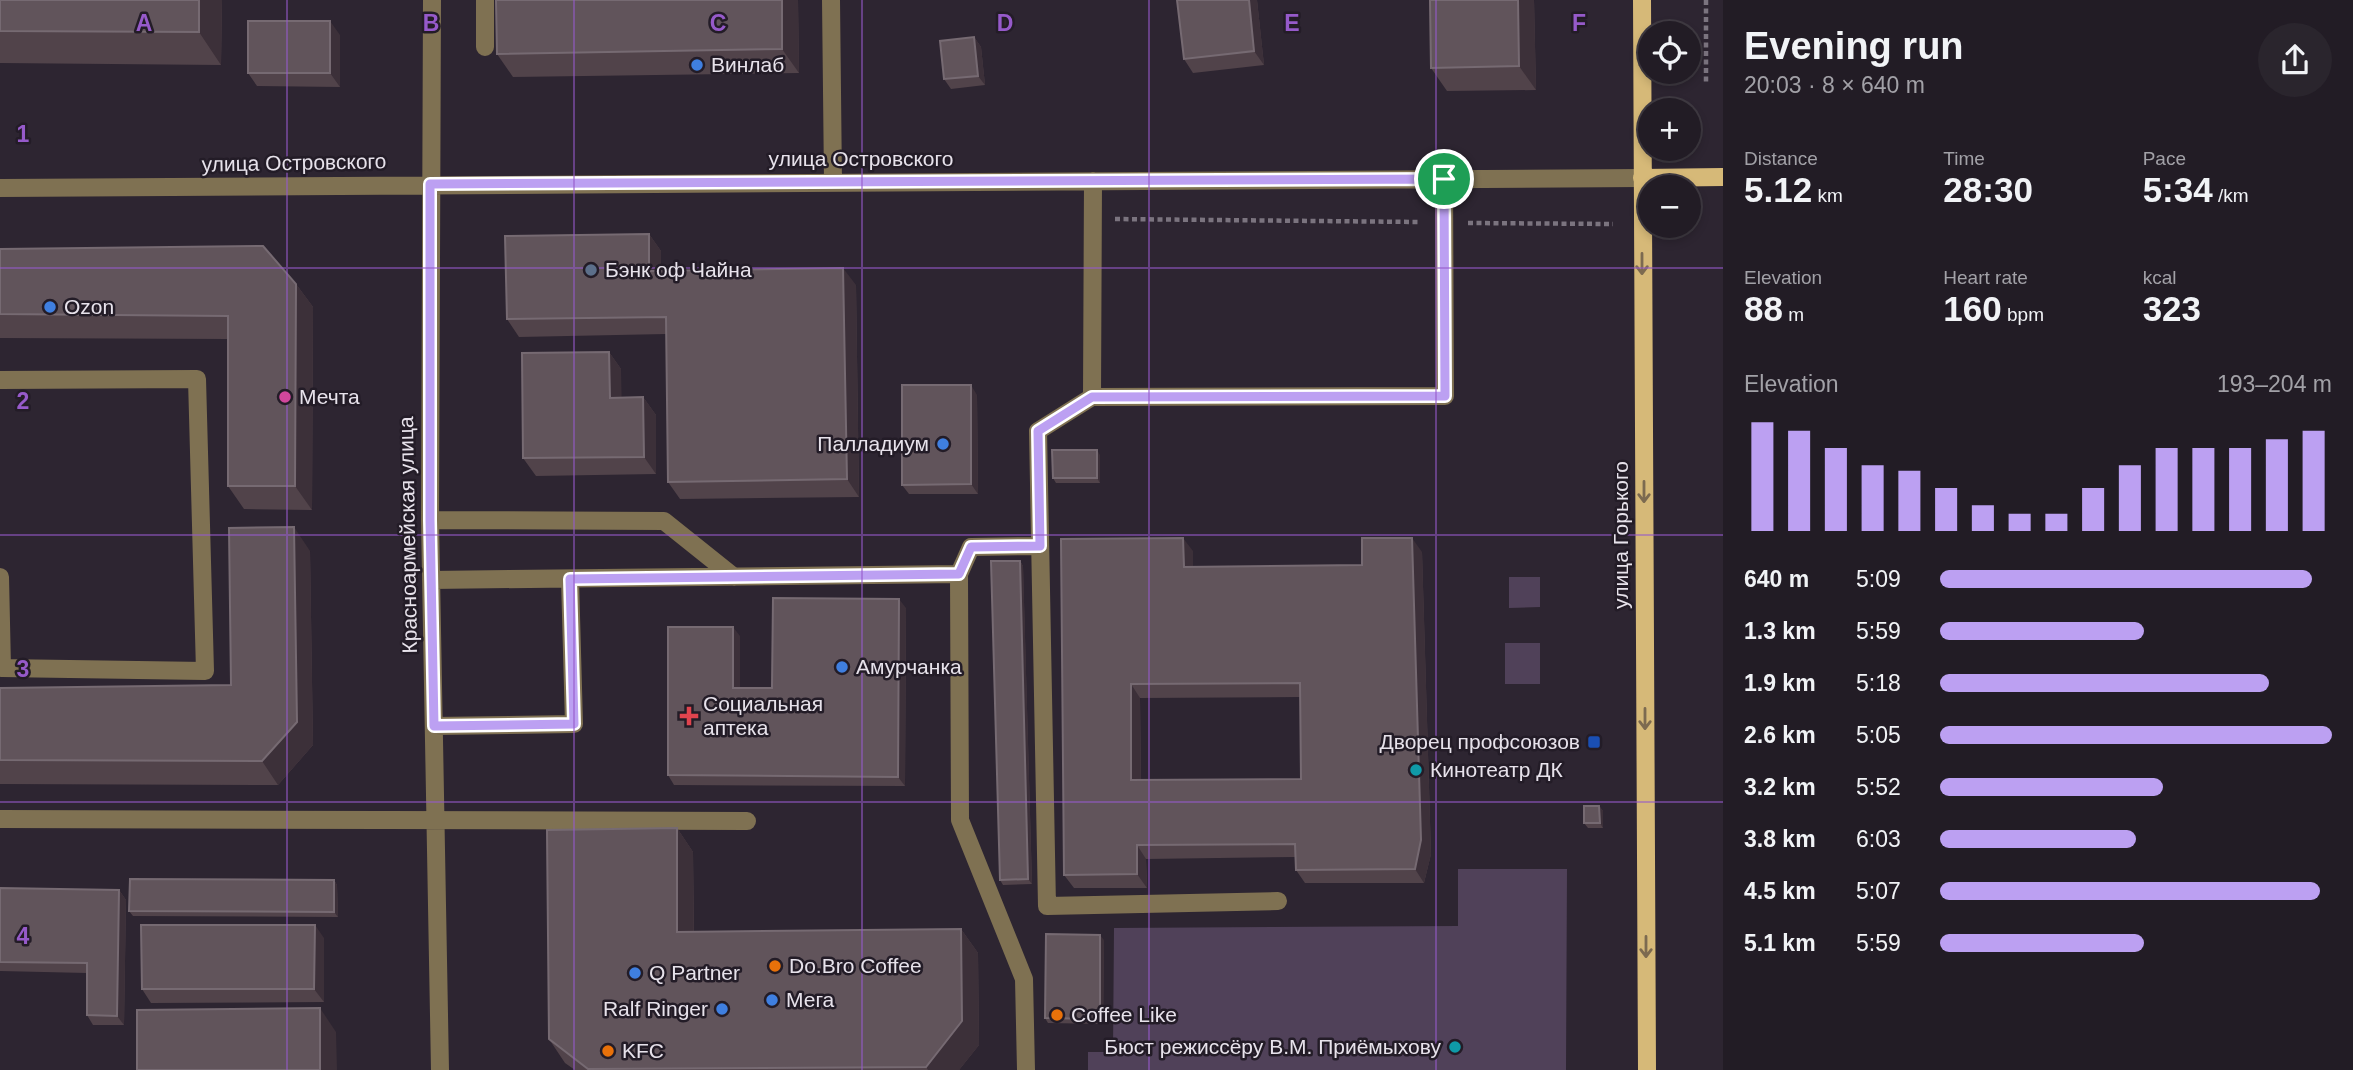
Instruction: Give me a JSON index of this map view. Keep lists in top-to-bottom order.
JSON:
{
  "streets": {
    "main road": ["улица Островского", "улица Горького"],
    "street": ["Красноармейская улица"]
  },
  "crossings": [
    ["улица Островского", "Красноармейская улица"]
  ],
  "one_way": ["улица Горького"],
  "places": {
    "other": [
      "Винлаб",
      "Бэнк оф Чайна",
      "Ozon",
      "Мечта",
      "Палладиум",
      "Амурчанка",
      "Кинотеатр ДК",
      "Do.Bro Coffee",
      "Q Partner",
      "Мега",
      "Ralf Ringer",
      "Coffee Like",
      "Бюст режиссёру В.М. Приёмыхову",
      "KFC"
    ],
    "health": ["Социальная аптека"],
    "transit": ["Дворец профсоюзов"]
  },
  "page": {
    "heading": ["Evening run", "20:03 · 8 × 640 m"],
    "map_buttons": ["+", "−"],
    "stats": [
      ["Distance", "5.12 km"],
      ["Time", "28:30"],
      ["Pace", "5:34 /km"],
      ["Elevation", "88 m"],
      ["Heart rate", "160 bpm"],
      ["kcal", "323"]
    ],
    "chart": ["Elevation", "193–204 m"],
    "list": [
      {
        "name": "640 m",
        "note": "5:09"
      },
      {
        "name": "1.3 km",
        "note": "5:59"
      },
      {
        "name": "1.9 km",
        "note": "5:18"
      },
      {
        "name": "2.6 km",
        "note": "5:05"
      },
      {
        "name": "3.2 km",
        "note": "5:52"
      },
      {
        "name": "3.8 km",
        "note": "6:03"
      },
      {
        "name": "4.5 km",
        "note": "5:07"
      },
      {
        "name": "5.1 km",
        "note": "5:59"
      }
    ]
  },
  "grid": {
    "columns": [
      "A",
      "B",
      "C",
      "D",
      "E",
      "F"
    ],
    "rows": [
      "1",
      "2",
      "3",
      "4"
    ]
  }
}
